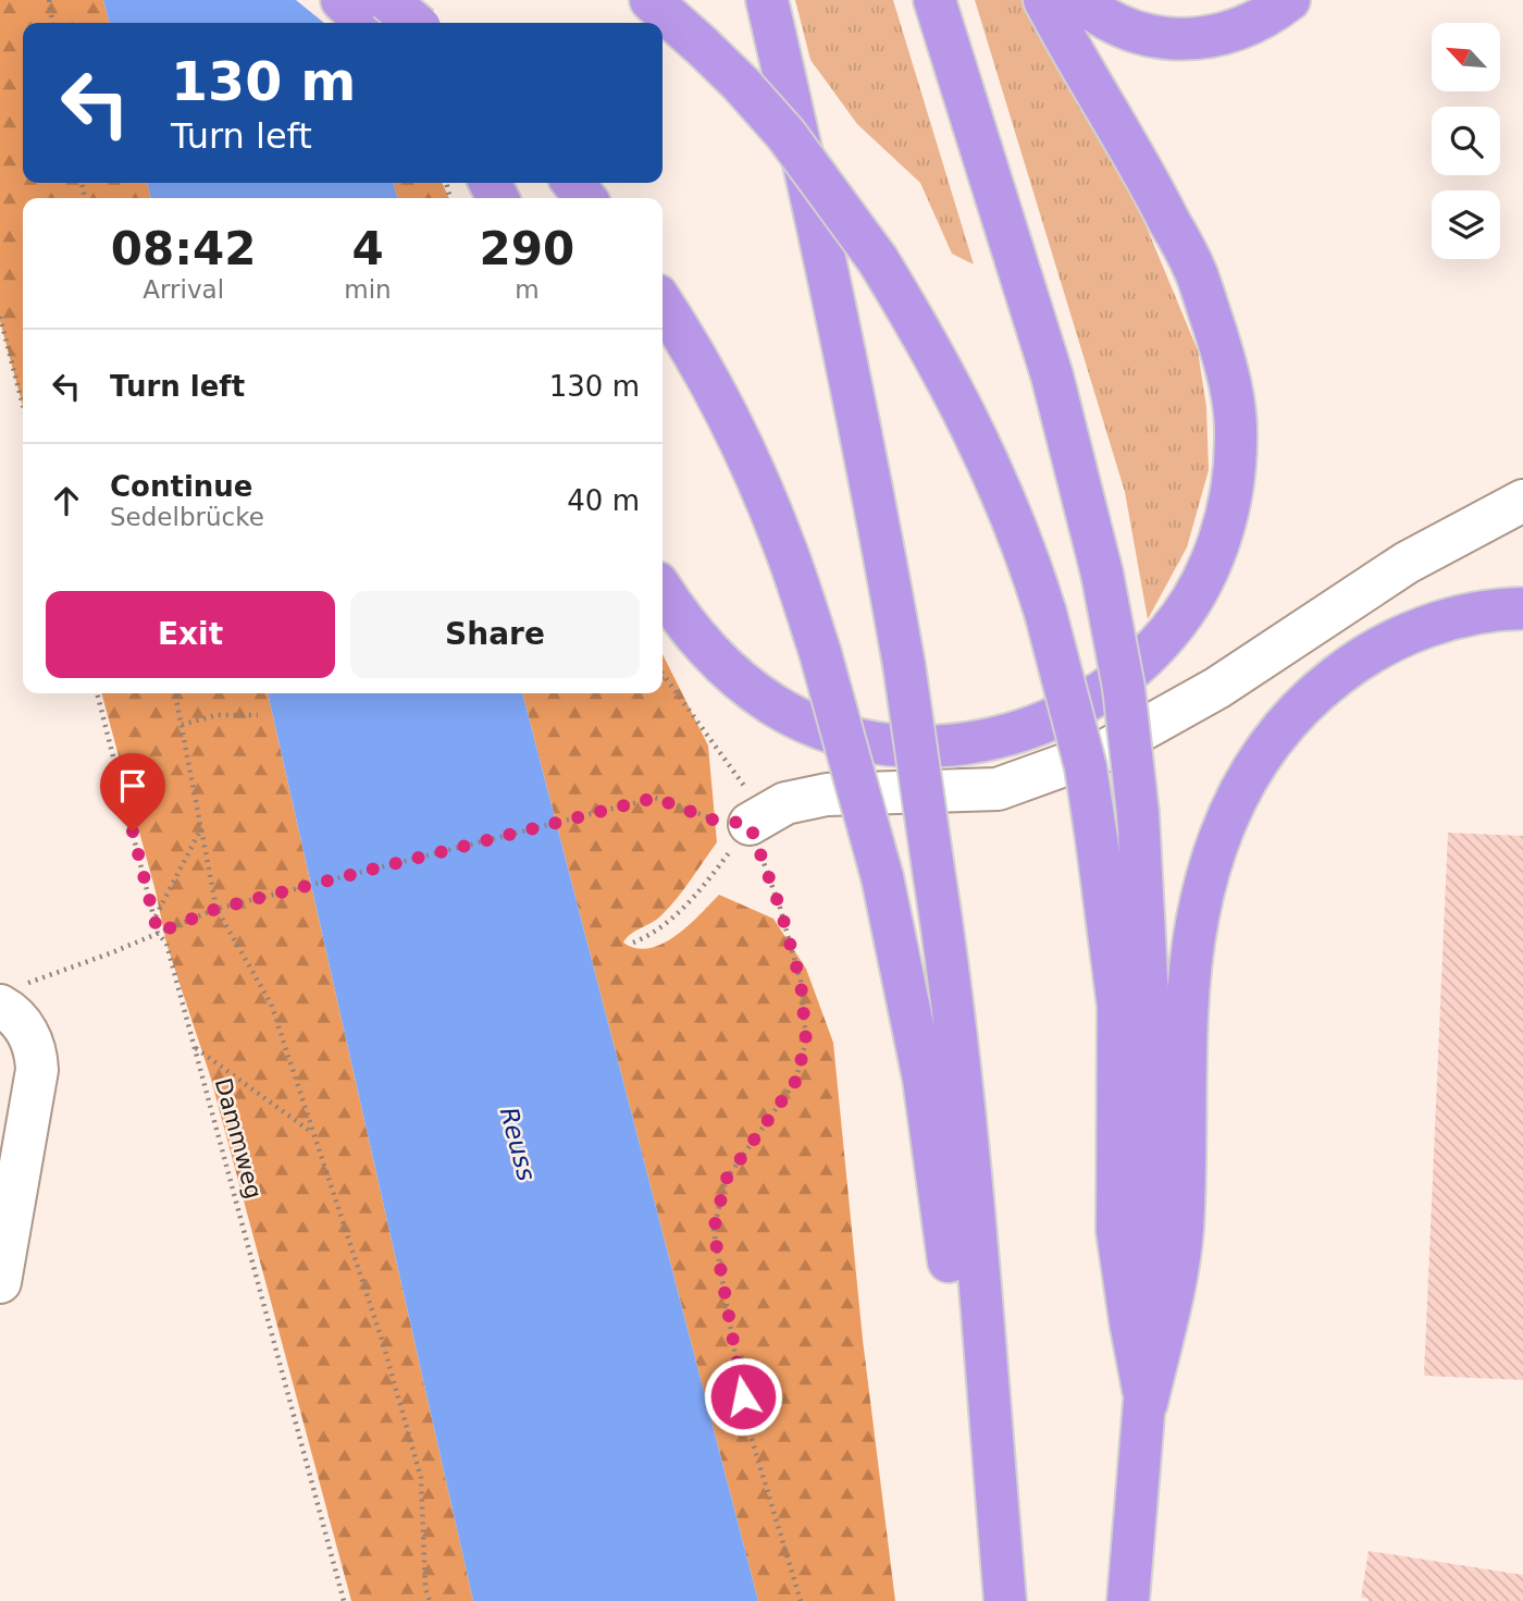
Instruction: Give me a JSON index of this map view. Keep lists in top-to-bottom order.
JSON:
{
  "streets": {
    "path": ["Dammweg"]
  },
  "water": ["Reuss"],
  "north": "top left",
  "page": {
    "turn": ["130 m", "Turn left"],
    "eta": [
      "08:42",
      "Arrival",
      "4",
      "min",
      "290",
      "m"
    ],
    "list": [
      {
        "name": "Turn left",
        "value": "130 m"
      },
      {
        "name": "Continue",
        "note": "Sedelbrücke",
        "value": "40 m"
      }
    ],
    "buttons": ["Exit", "Share"]
  }
}
